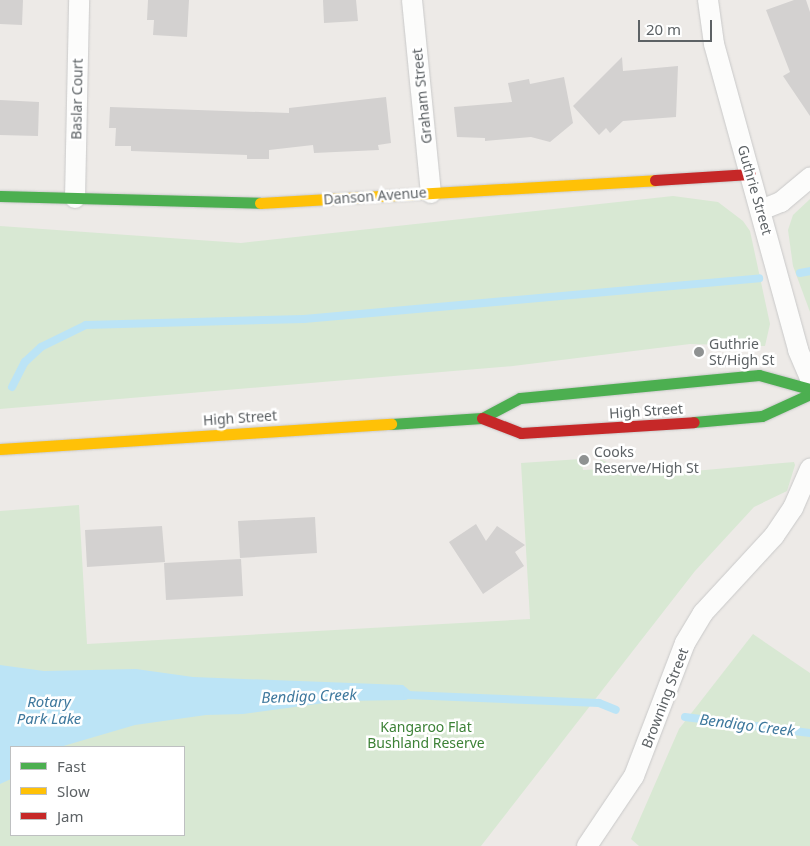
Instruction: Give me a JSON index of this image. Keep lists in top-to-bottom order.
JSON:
{
  "streets": {
    "main road": ["Danson Avenue", "High Street"],
    "street": [
      "Graham Street",
      "Baslar Court",
      "Guthrie Street",
      "Browning Street"
    ]
  },
  "crossings": [
    ["Graham Street", "Danson Avenue"],
    ["Baslar Court", "Danson Avenue"],
    ["Guthrie Street", "Danson Avenue"]
  ],
  "water": ["Bendigo Creek", "Rotary Park Lake"],
  "parks": ["Kangaroo Flat Bushland Reserve"],
  "places": ["Guthrie St/High St", "Cooks Reserve/High St"],
  "legend": ["Fast", "Slow", "Jam"],
  "scale_bar": "20 m"
}
